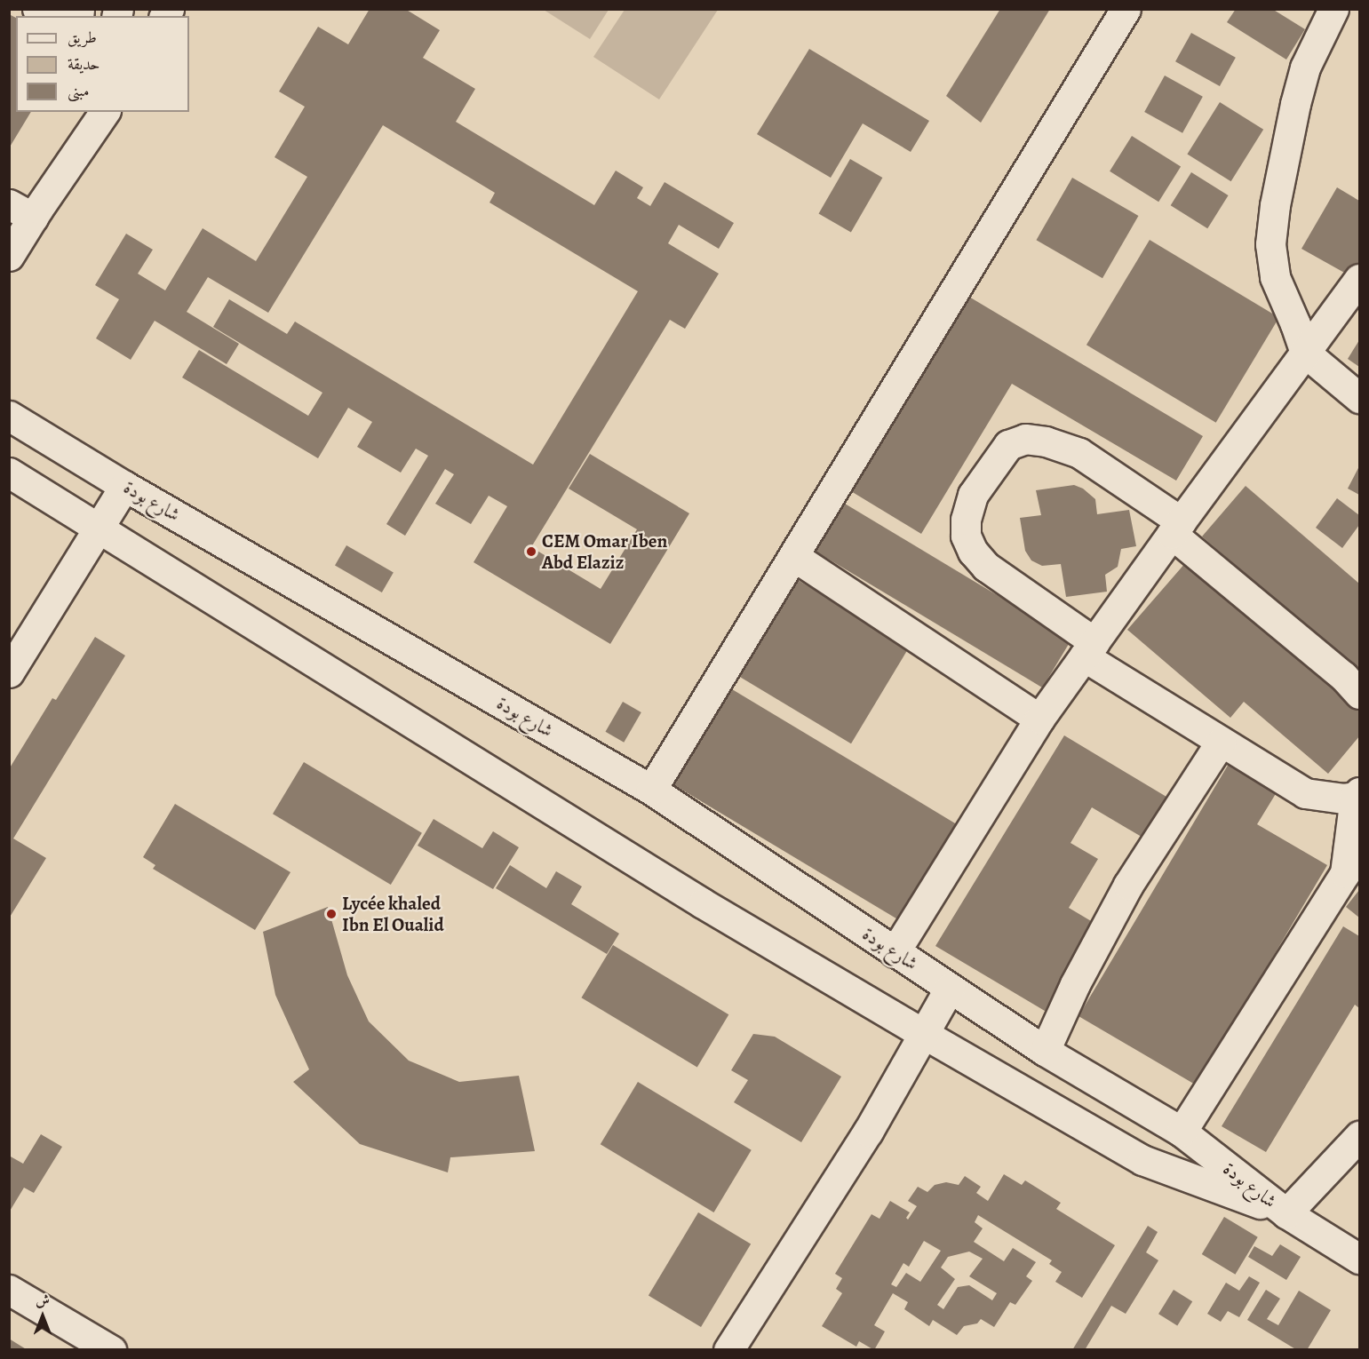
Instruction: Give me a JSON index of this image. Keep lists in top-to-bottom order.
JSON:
{
  "streets": {
    "street": ["شارع بودة"]
  },
  "places": ["CEM Omar Iben Abd Elaziz", "Lycée khaled Ibn El Oualid"],
  "legend": ["طريق", "حديقة", "مبنى"],
  "north": "top"
}
